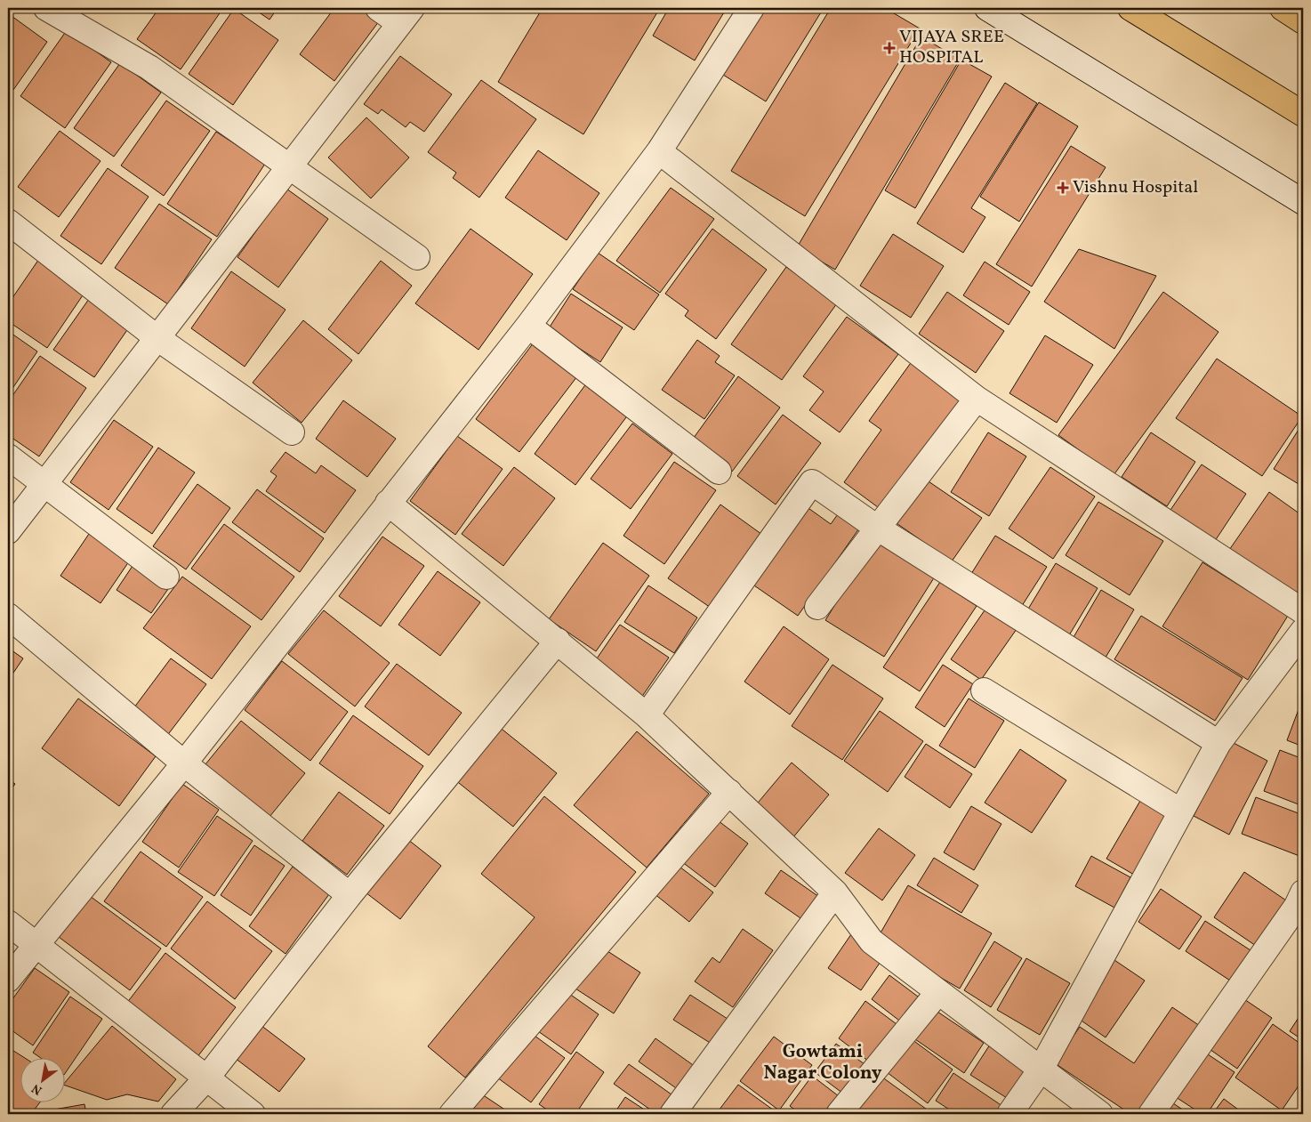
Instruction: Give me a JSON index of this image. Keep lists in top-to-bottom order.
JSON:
{
  "districts": ["Gowtami Nagar Colony"],
  "places": {
    "health": ["VIJAYA SREE HOSPITAL", "Vishnu Hospital"]
  },
  "north": "bottom left"
}
